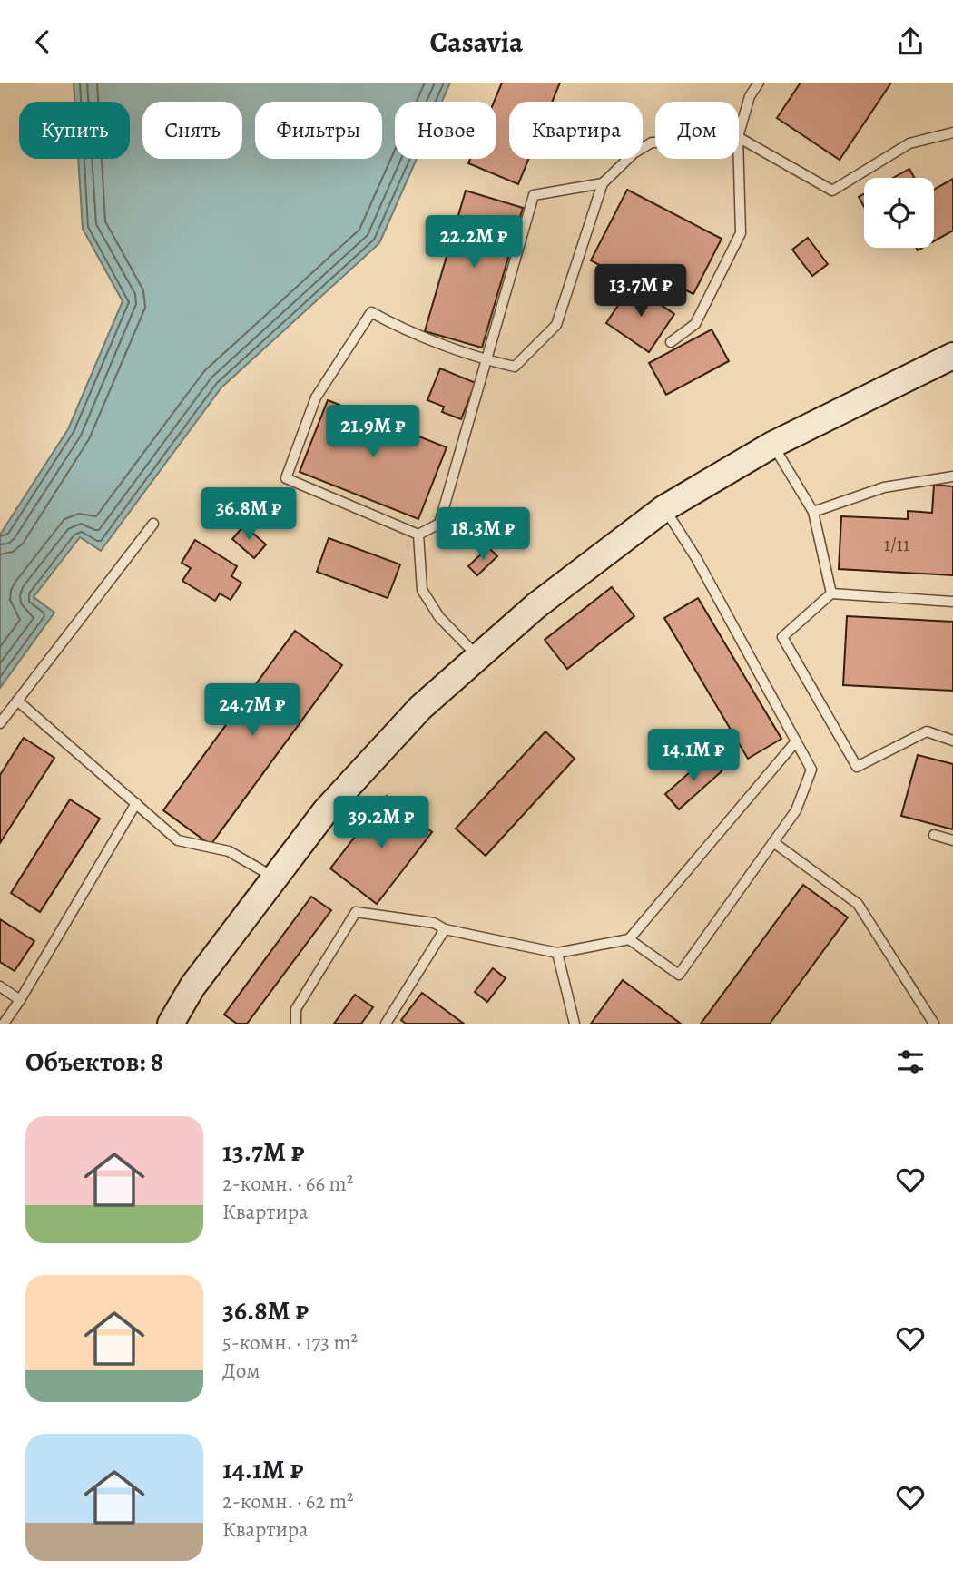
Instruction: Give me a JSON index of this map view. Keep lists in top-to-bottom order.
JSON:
{
  "house_numbers": ["1/11"],
  "page": {
    "header": "Casavia",
    "chip": [
      "Купить",
      "Снять",
      "Фильтры",
      "Новое",
      "Квартира",
      "Дом"
    ],
    "price": [
      "22.2M ₽",
      "13.7M ₽",
      "21.9M ₽",
      "36.8M ₽",
      "18.3M ₽",
      "24.7M ₽",
      "14.1M ₽",
      "39.2M ₽"
    ],
    "heading": "Объектов: 8",
    "list": [
      {
        "name": "13.7M ₽",
        "note": "2-комн. · 66 m² · Квартира"
      },
      {
        "name": "36.8M ₽",
        "note": "5-комн. · 173 m² · Дом"
      },
      {
        "name": "14.1M ₽",
        "note": "2-комн. · 62 m² · Квартира"
      }
    ]
  }
}
